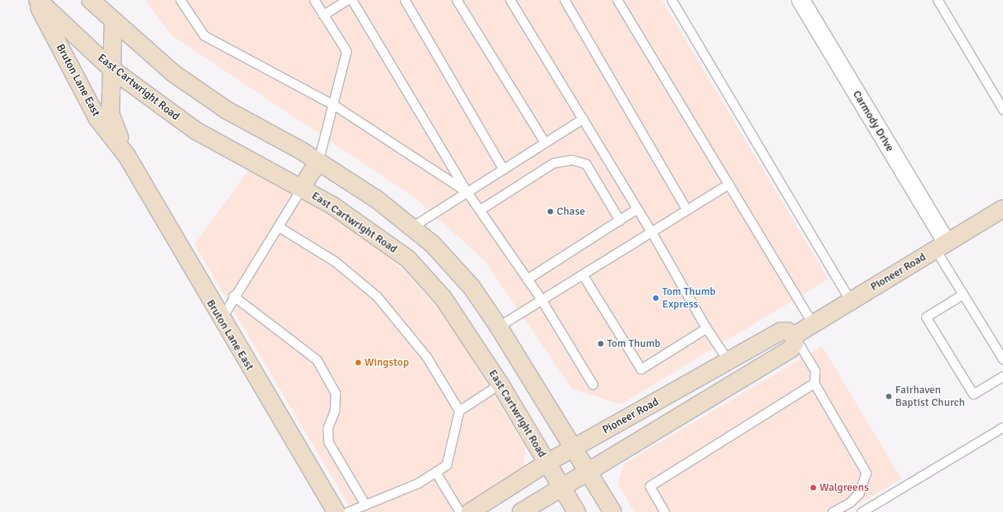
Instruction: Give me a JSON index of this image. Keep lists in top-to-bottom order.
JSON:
{
  "streets": {
    "main road": ["Bruton Lane East", "East Cartwright Road", "Pioneer Road"],
    "street": ["Carmody Drive"]
  },
  "crossings": [
    ["Bruton Lane East", "East Cartwright Road"],
    ["East Cartwright Road", "Pioneer Road"],
    ["Carmody Drive", "Pioneer Road"]
  ],
  "places": [
    "Chase",
    "Tom Thumb Express",
    "Tom Thumb",
    "Wingstop",
    "Fairhaven Baptist Church",
    "Walgreens"
  ]
}
